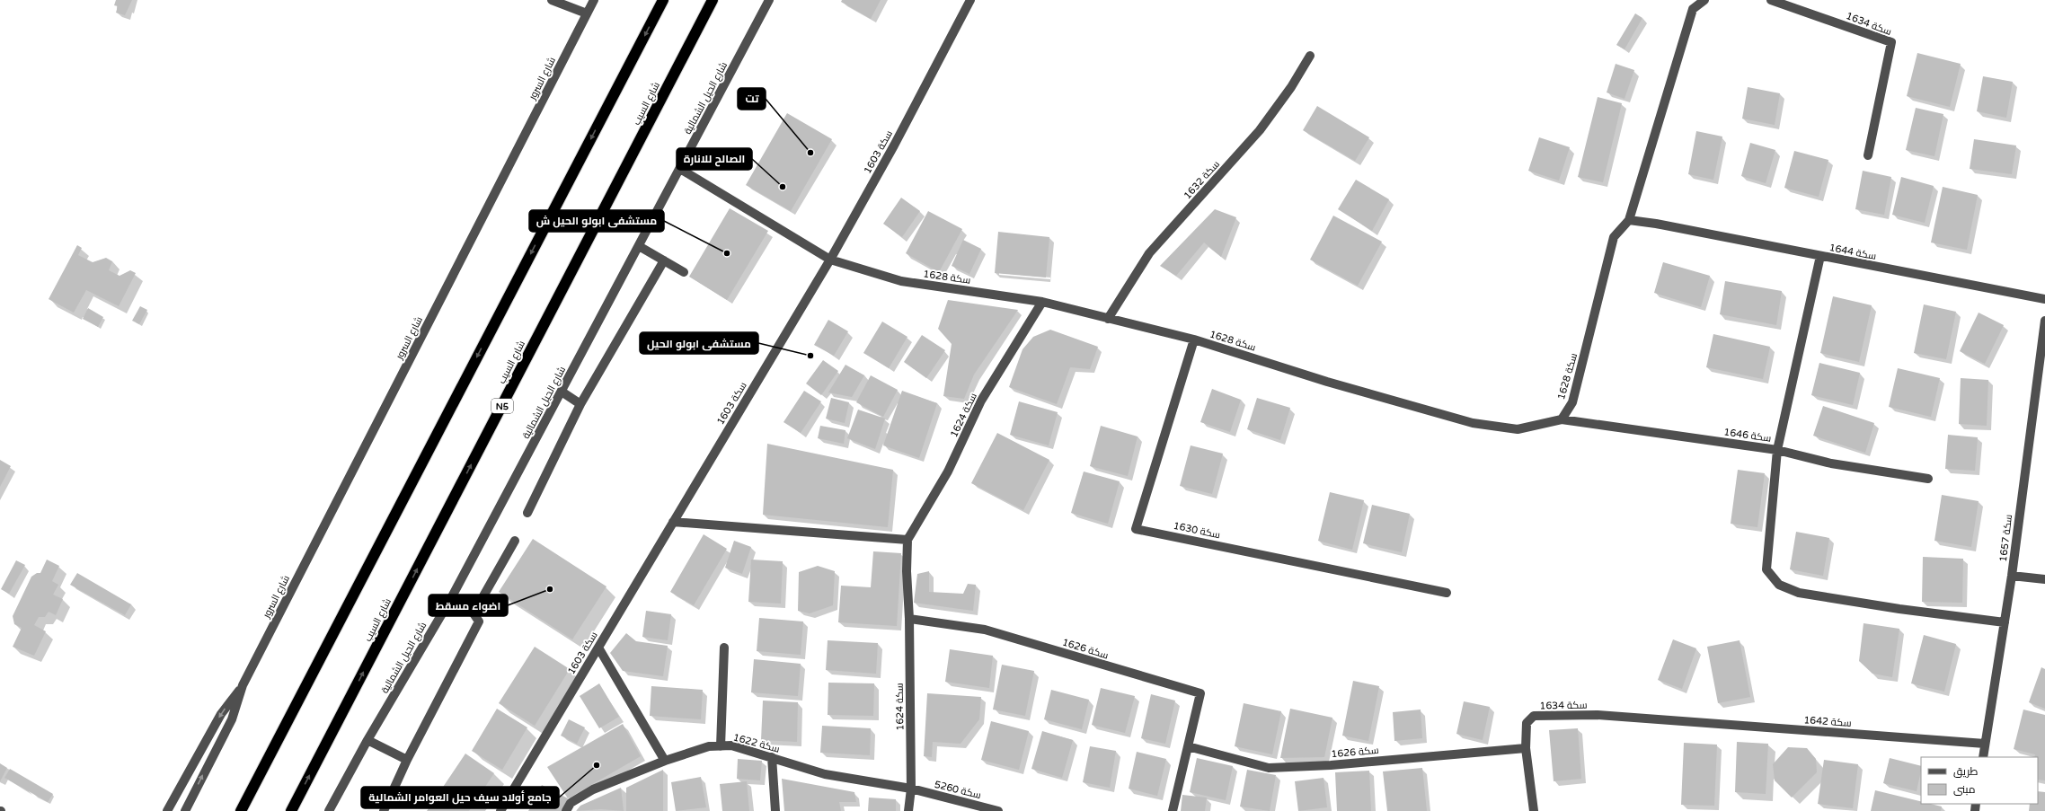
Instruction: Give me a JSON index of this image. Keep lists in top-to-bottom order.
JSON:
{
  "streets": {
    "highway": ["شارع السيب", "N5"],
    "street": [
      "سكة 1634",
      "شارع السرور",
      "شارع الحيل الشمالية",
      "سكة 1603",
      "سكة 1632",
      "سكة 1644",
      "سكة 1628",
      "سكة 1624",
      "سكة 1646",
      "سكة 1630",
      "سكة 1657",
      "سكة 1626",
      "سكة 1642",
      "سكة 1622",
      "سكة 5260"
    ]
  },
  "crossings": [
    ["سكة 1634", "سكة 1626"],
    ["سكة 1634", "سكة 1642"],
    ["شارع الحيل الشمالية", "سكة 1628"],
    ["سكة 1603", "سكة 1628"],
    ["سكة 1632", "سكة 1628"],
    ["سكة 1644", "سكة 1628"],
    ["سكة 1644", "سكة 1646"],
    ["سكة 1628", "سكة 1624"],
    ["سكة 1628", "سكة 1646"],
    ["سكة 1628", "سكة 1630"],
    ["سكة 1624", "سكة 1626"],
    ["سكة 1624", "سكة 1622"],
    ["سكة 1624", "سكة 5260"],
    ["سكة 1657", "سكة 1642"],
    ["سكة 1622", "سكة 5260"]
  ],
  "places": [
    "تت",
    "الصالح للانارة",
    "مستشفى ابولو الحيل ش",
    "مستشفى ابولو الحيل",
    "اضواء مسقط",
    "جامع أولاد سيف حيل العوامر الشمالية"
  ],
  "legend": ["طريق", "مبنى"]
}
